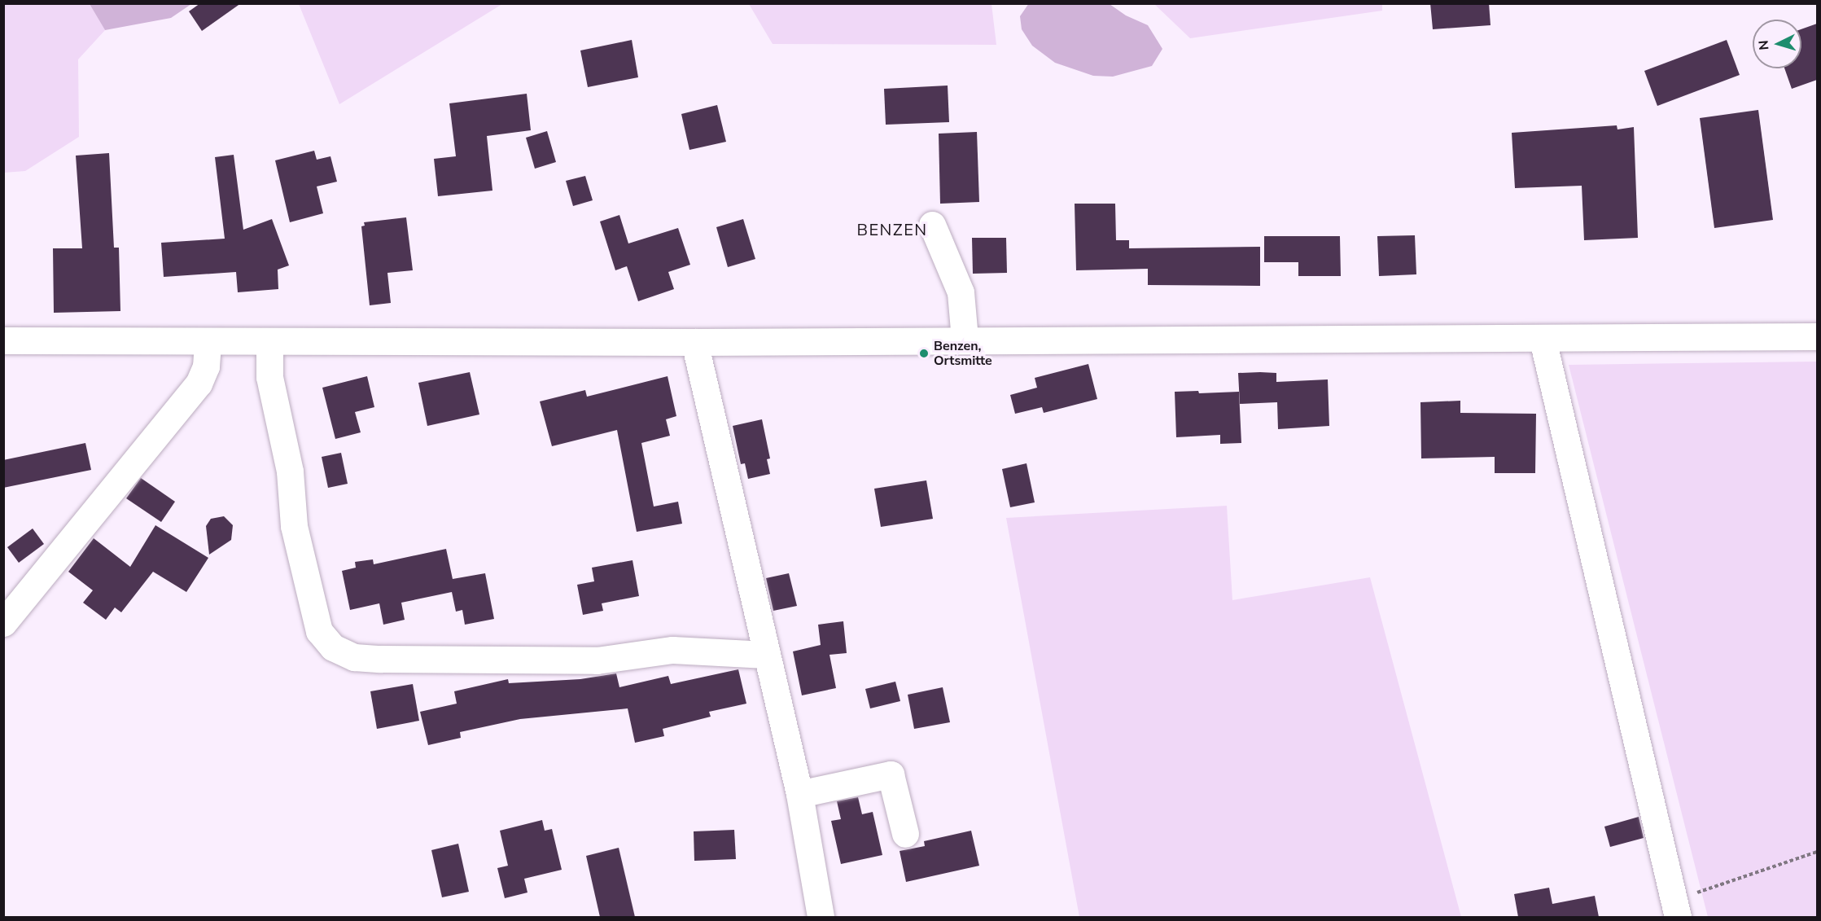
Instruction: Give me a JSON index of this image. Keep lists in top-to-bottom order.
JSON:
{
  "districts": ["BENZEN"],
  "places": ["Benzen, Ortsmitte"],
  "north": "left"
}
